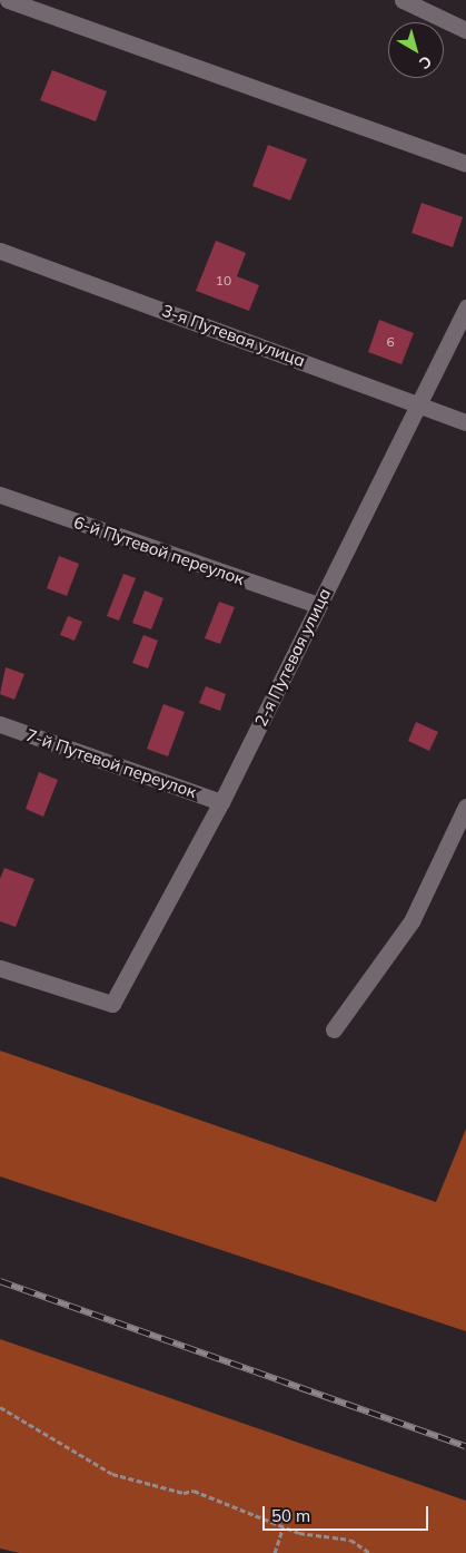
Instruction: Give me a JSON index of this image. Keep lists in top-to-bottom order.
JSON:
{
  "streets": {
    "street": [
      "3-я Путевая улица",
      "6-й Путевой переулок",
      "2-я Путевая улица",
      "7-й Путевой переулок"
    ]
  },
  "crossings": [
    ["3-я Путевая улица", "2-я Путевая улица"],
    ["6-й Путевой переулок", "2-я Путевая улица"],
    ["2-я Путевая улица", "7-й Путевой переулок"]
  ],
  "house_numbers": ["10", "6"],
  "scale_bar": "50 m",
  "north": "bottom right"
}
